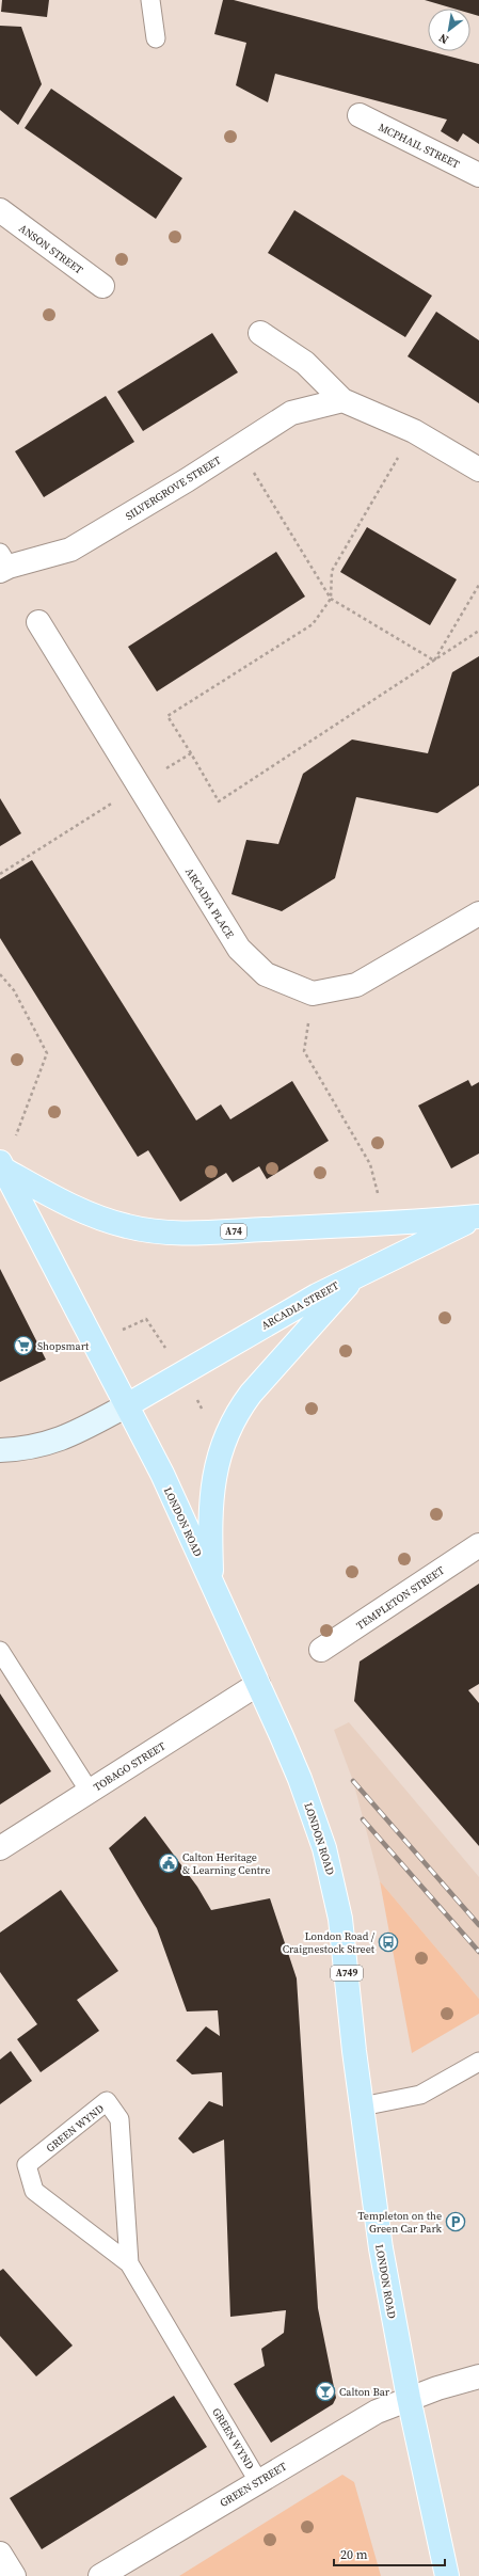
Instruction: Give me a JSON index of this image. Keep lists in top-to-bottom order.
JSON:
{
  "streets": {
    "main road": [
      "A74",
      "ARCADIA STREET",
      "LONDON ROAD",
      "A749"
    ],
    "street": [
      "MCPHAIL STREET",
      "ANSON STREET",
      "SILVERGROVE STREET",
      "ARCADIA PLACE",
      "TEMPLETON STREET",
      "TOBAGO STREET",
      "GREEN STREET"
    ],
    "lane": ["GREEN WYND"]
  },
  "crossings": [
    ["A74", "ARCADIA STREET"],
    ["A74", "LONDON ROAD"],
    ["ARCADIA STREET", "LONDON ROAD"],
    ["LONDON ROAD", "TOBAGO STREET"],
    ["LONDON ROAD", "GREEN STREET"],
    ["GREEN WYND", "GREEN STREET"]
  ],
  "places": {
    "supermarket": ["Shopsmart"],
    "public building": ["Calton Heritage & Learning Centre"],
    "bus stop": ["London Road / Craignestock Street"],
    "parking": ["Templeton on the Green Car Park"],
    "bar": ["Calton Bar"]
  },
  "scale_bar": "20 m",
  "north": "bottom left"
}
